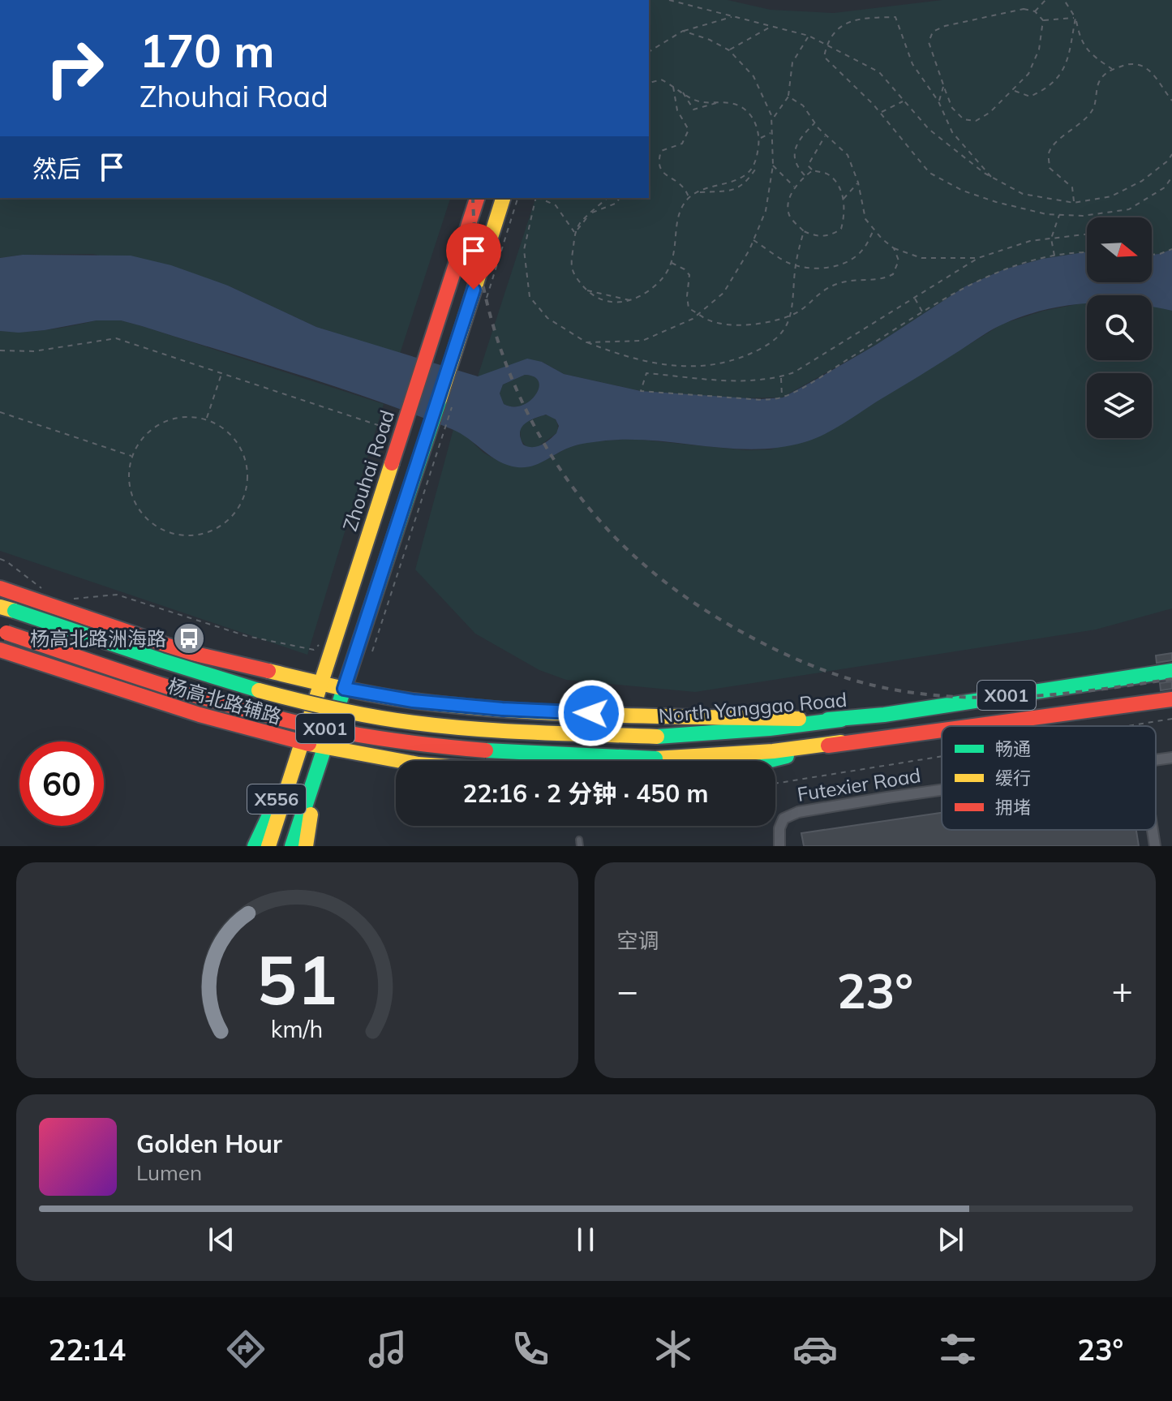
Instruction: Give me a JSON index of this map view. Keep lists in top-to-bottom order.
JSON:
{
  "streets": {
    "main road": [
      "Zhouhai Road",
      "X001",
      "杨高北路辅路",
      "North Yanggao Road",
      "X556"
    ],
    "street": ["Futexier Road"]
  },
  "crossings": [
    ["Zhouhai Road", "杨高北路辅路"],
    ["杨高北路辅路", "North Yanggao Road"],
    ["杨高北路辅路", "X556"]
  ],
  "places": {
    "bus stop": ["杨高北路洲海路"]
  },
  "legend": ["畅通", "缓行", "拥堵"],
  "north": "right",
  "page": {
    "turn": ["170 m", "Zhouhai Road"],
    "then": "然后",
    "limit": "60",
    "trip": "22:16 · 2 分钟 · 450 m",
    "tile": "空调",
    "heat": ["−", "23°", "+"],
    "song": ["Golden Hour", "Lumen"],
    "tabs": ["22:14", "23°"],
    "gauge": ["51", "km/h"]
  }
}
